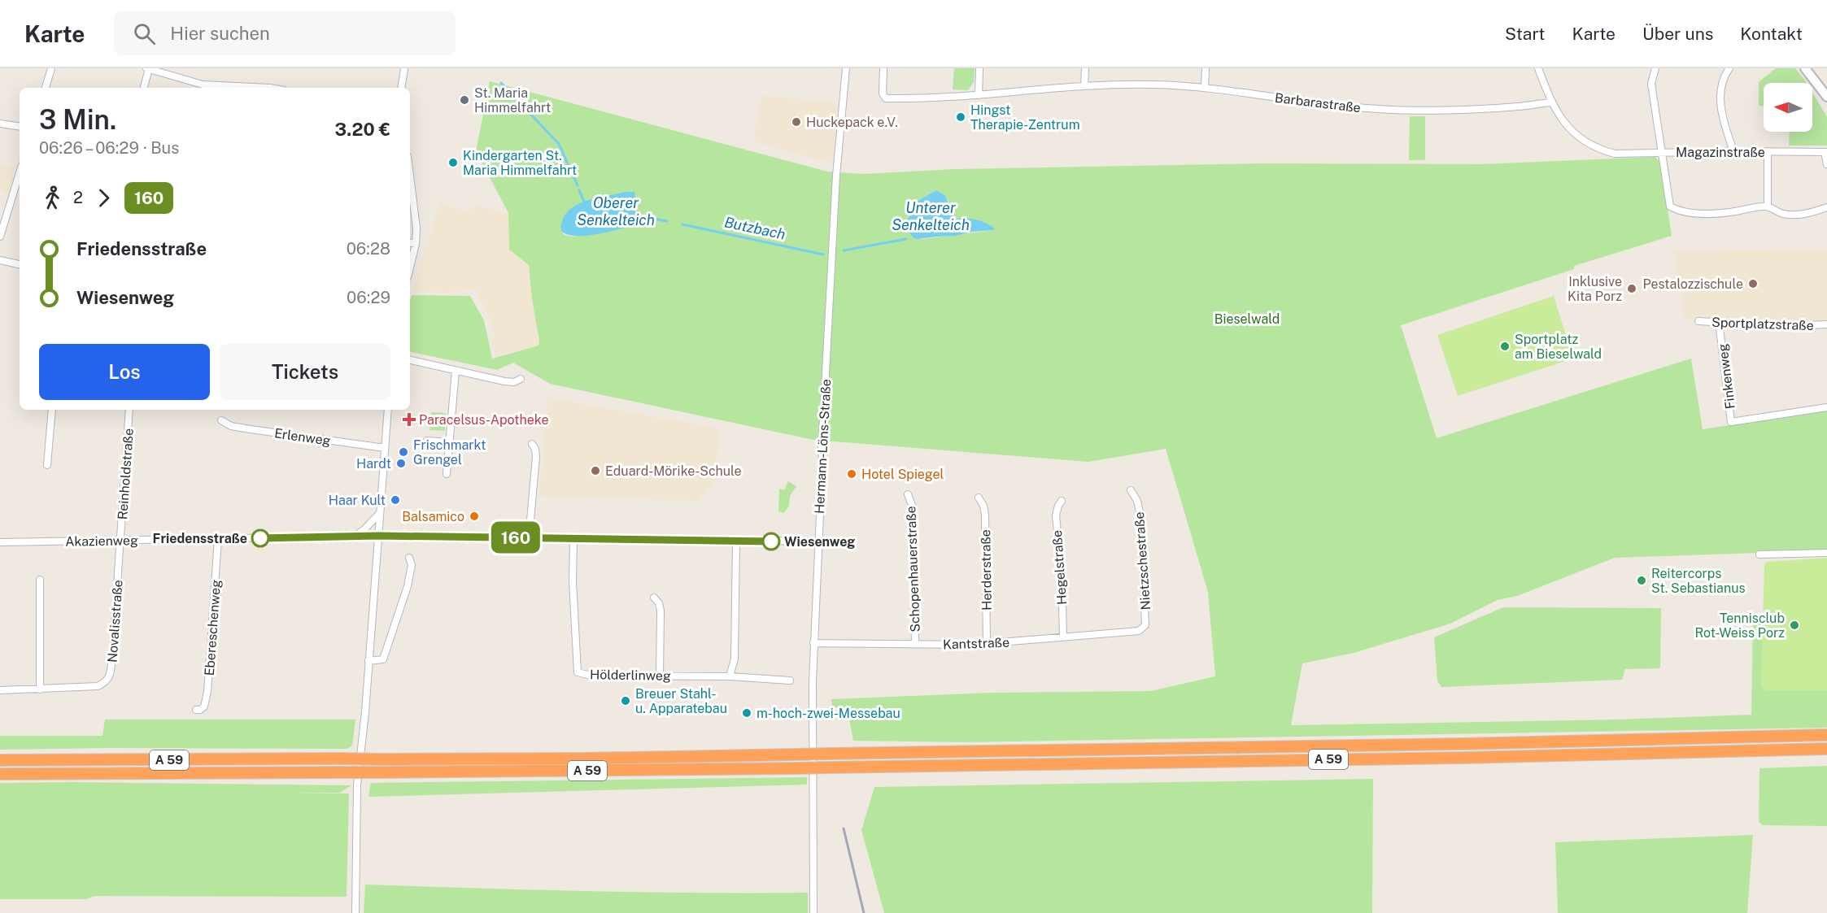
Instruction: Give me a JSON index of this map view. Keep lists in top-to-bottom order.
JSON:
{
  "streets": {
    "highway": ["A 59"],
    "street": [
      "Barbarastraße",
      "Magazinstraße",
      "Sportplatzstraße",
      "Finkenweg",
      "Erlenweg",
      "Hermann-Löns-Straße",
      "Reinholdstraße",
      "Akazienweg",
      "Nietzschestraße",
      "Hegelstraße",
      "Schopenhauerstraße",
      "Herderstraße",
      "Novalisstraße",
      "Ebereschenweg",
      "Kantstraße",
      "Hölderlinweg"
    ]
  },
  "crossings": [
    ["Barbarastraße", "Magazinstraße"],
    ["Sportplatzstraße", "Finkenweg"],
    ["Hermann-Löns-Straße", "Akazienweg"],
    ["Hermann-Löns-Straße", "Kantstraße"],
    ["Reinholdstraße", "Akazienweg"],
    ["Reinholdstraße", "Novalisstraße"],
    ["Akazienweg", "Novalisstraße"],
    ["Akazienweg", "Ebereschenweg"],
    ["Akazienweg", "Hölderlinweg"],
    ["Nietzschestraße", "Kantstraße"],
    ["Hegelstraße", "Kantstraße"],
    ["Schopenhauerstraße", "Kantstraße"],
    ["Herderstraße", "Kantstraße"]
  ],
  "water": ["Oberer Senkelteich", "Unterer Senkelteich", "Butzbach"],
  "parks": ["Bieselwald"],
  "places": {
    "other": [
      "St. Maria Himmelfahrt",
      "Hingst Therapie-Zentrum",
      "Huckepack e.V.",
      "Kindergarten St. Maria Himmelfahrt",
      "Pestalozzischule",
      "Inklusive Kita Porz",
      "Sportplatz am Bieselwald",
      "Frischmarkt Grengel",
      "Hardt",
      "Eduard-Mörike-Schule",
      "Hotel Spiegel",
      "Haar Kult",
      "Balsamico",
      "Friedensstraße",
      "Wiesenweg",
      "Reitercorps St. Sebastianus",
      "Tennisclub Rot-Weiss Porz",
      "Breuer Stahl- u. Apparatebau",
      "m-hoch-zwei-Messebau"
    ],
    "health": ["Paracelsus-Apotheke"]
  },
  "lines": ["bus line 160"],
  "north": "left",
  "page": {
    "header": "Karte",
    "search": "Hier suchen",
    "nav": [
      "Start",
      "Karte",
      "Über uns",
      "Kontakt"
    ],
    "on_map": "160",
    "heading": ["3 Min.", "06:26 – 06:29 · Bus", "3.20 €"],
    "legs": ["2", "160"],
    "list": [
      {
        "name": "Friedensstraße",
        "value": "06:28"
      },
      {
        "name": "Wiesenweg",
        "value": "06:29"
      }
    ],
    "buttons": ["Los", "Tickets"]
  }
}
